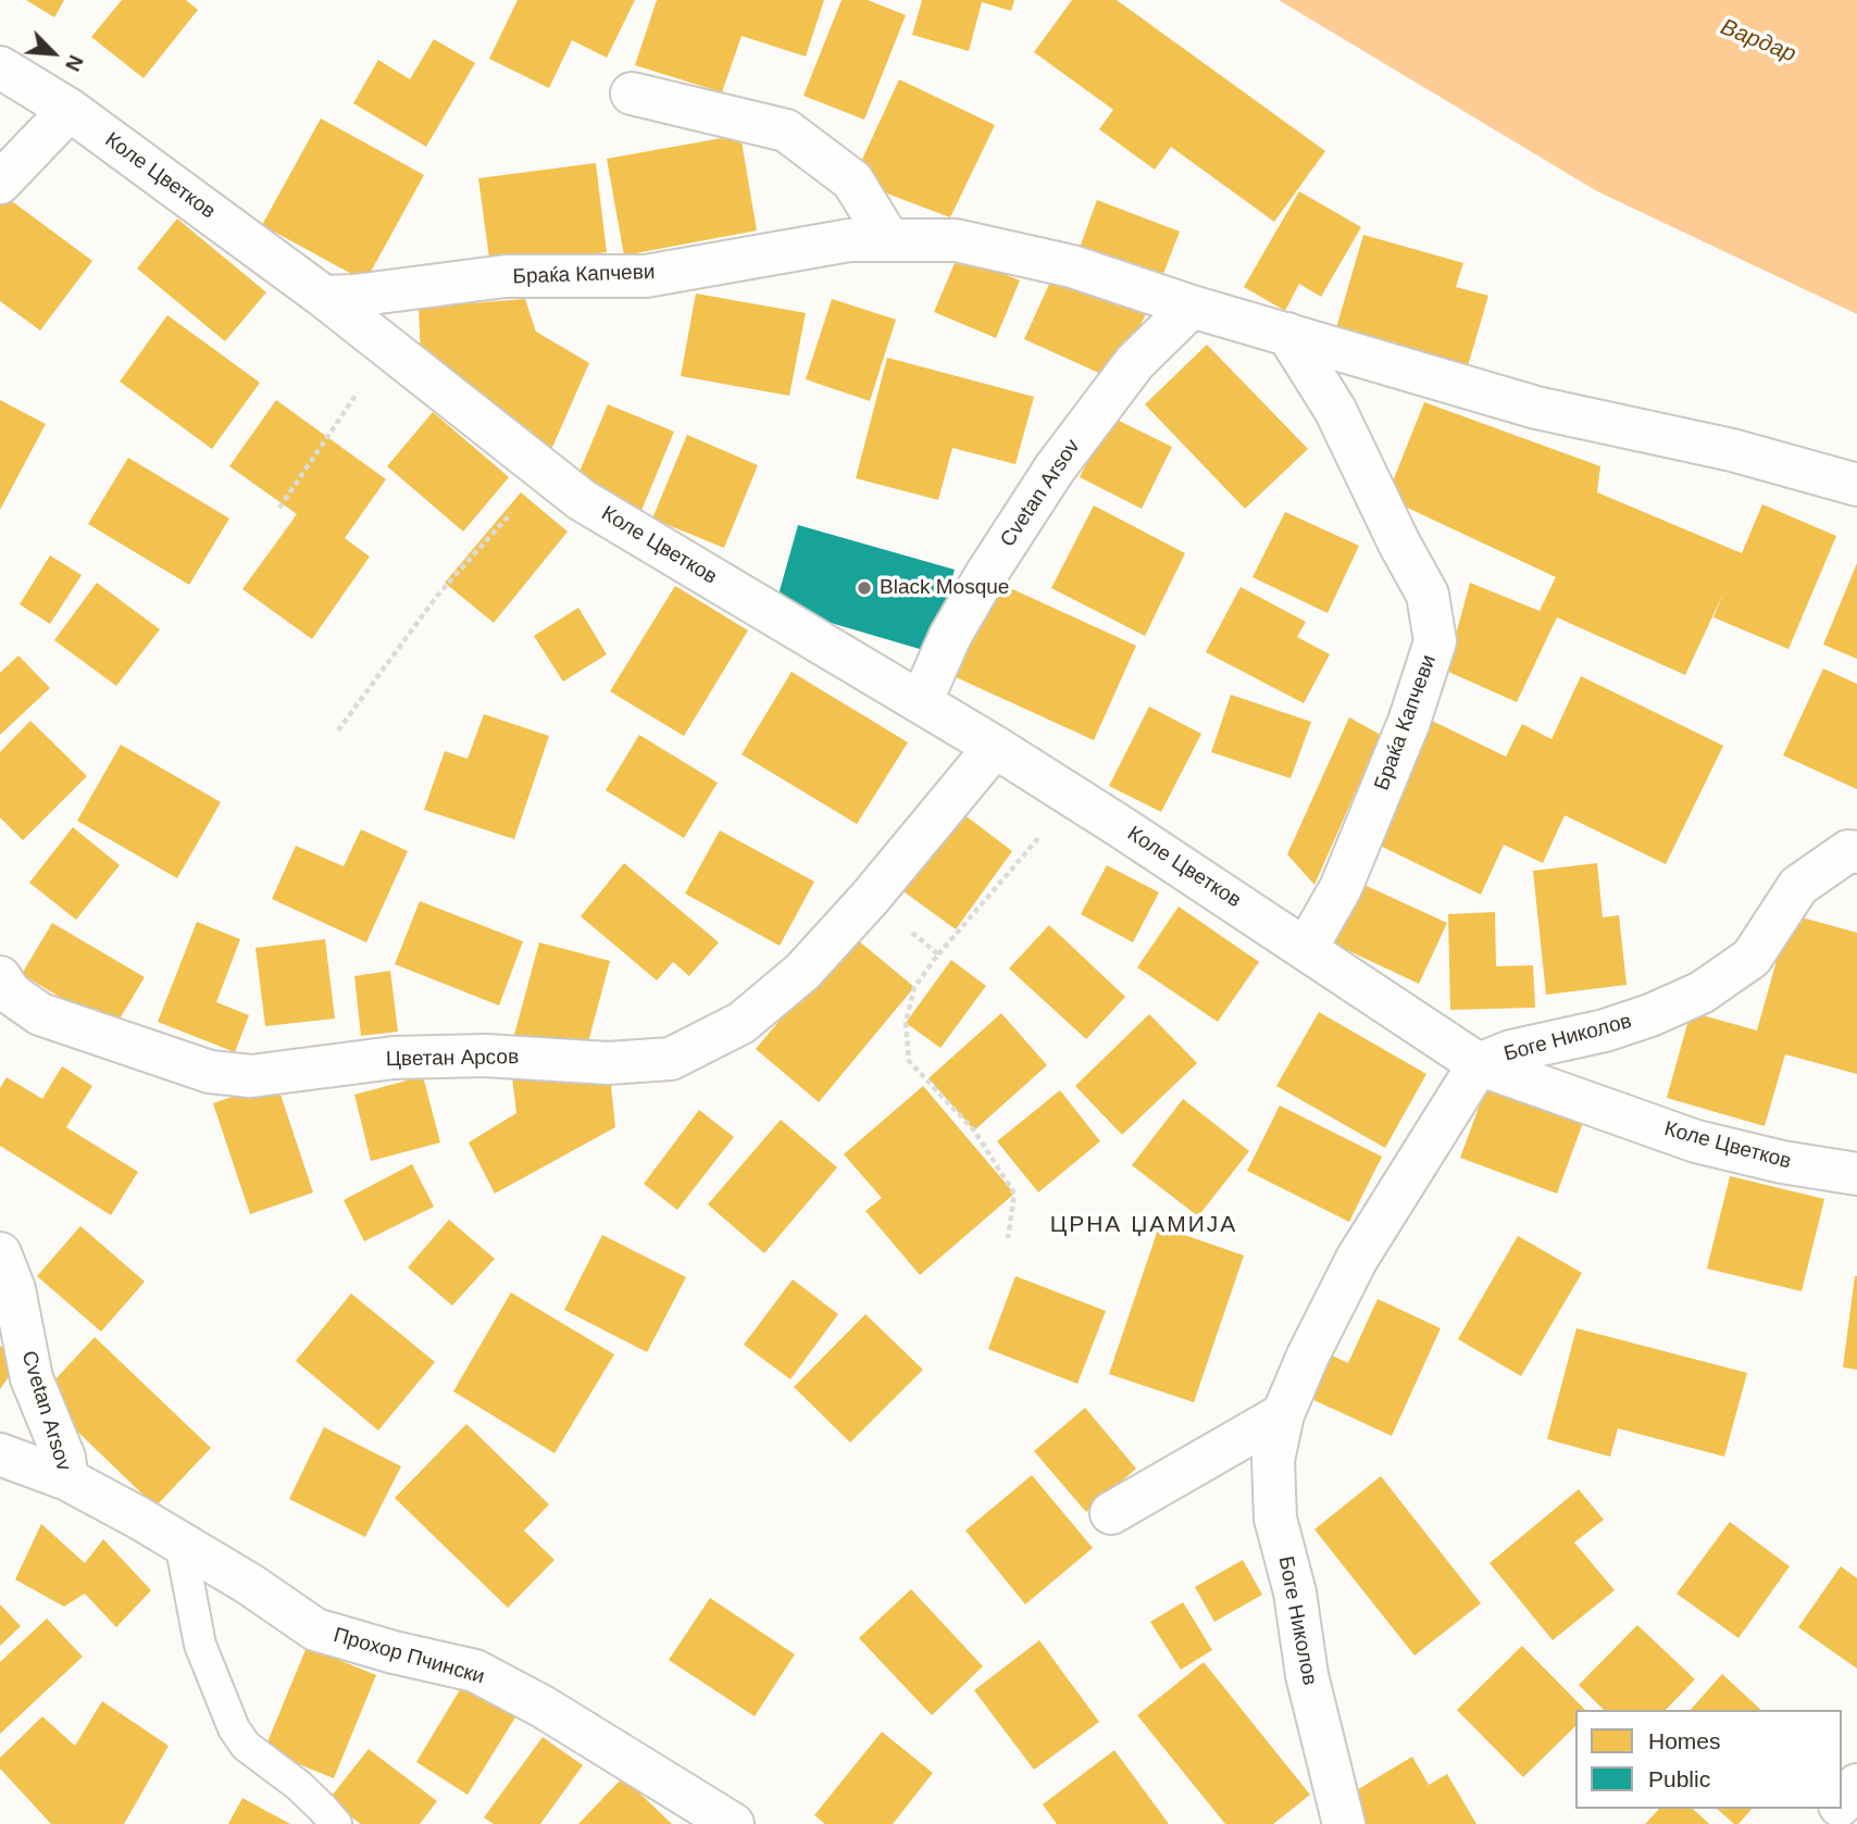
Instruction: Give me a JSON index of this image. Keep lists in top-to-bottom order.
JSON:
{
  "streets": {
    "street": [
      "Коле Цветков",
      "Браќа Капчеви",
      "Cvetan Arsov",
      "Боге Николов",
      "Цветан Арсов",
      "Прохор Пчински"
    ]
  },
  "crossings": [
    ["Коле Цветков", "Браќа Капчеви"],
    ["Коле Цветков", "Cvetan Arsov"],
    ["Коле Цветков", "Боге Николов"],
    ["Коле Цветков", "Цветан Арсов"],
    ["Браќа Капчеви", "Cvetan Arsov"],
    ["Cvetan Arsov", "Прохор Пчински"]
  ],
  "districts": ["ЦРНА ЏАМИЈА"],
  "water": ["Вардар"],
  "places": ["Black Mosque"],
  "legend": ["Homes", "Public"],
  "north": "bottom right"
}
